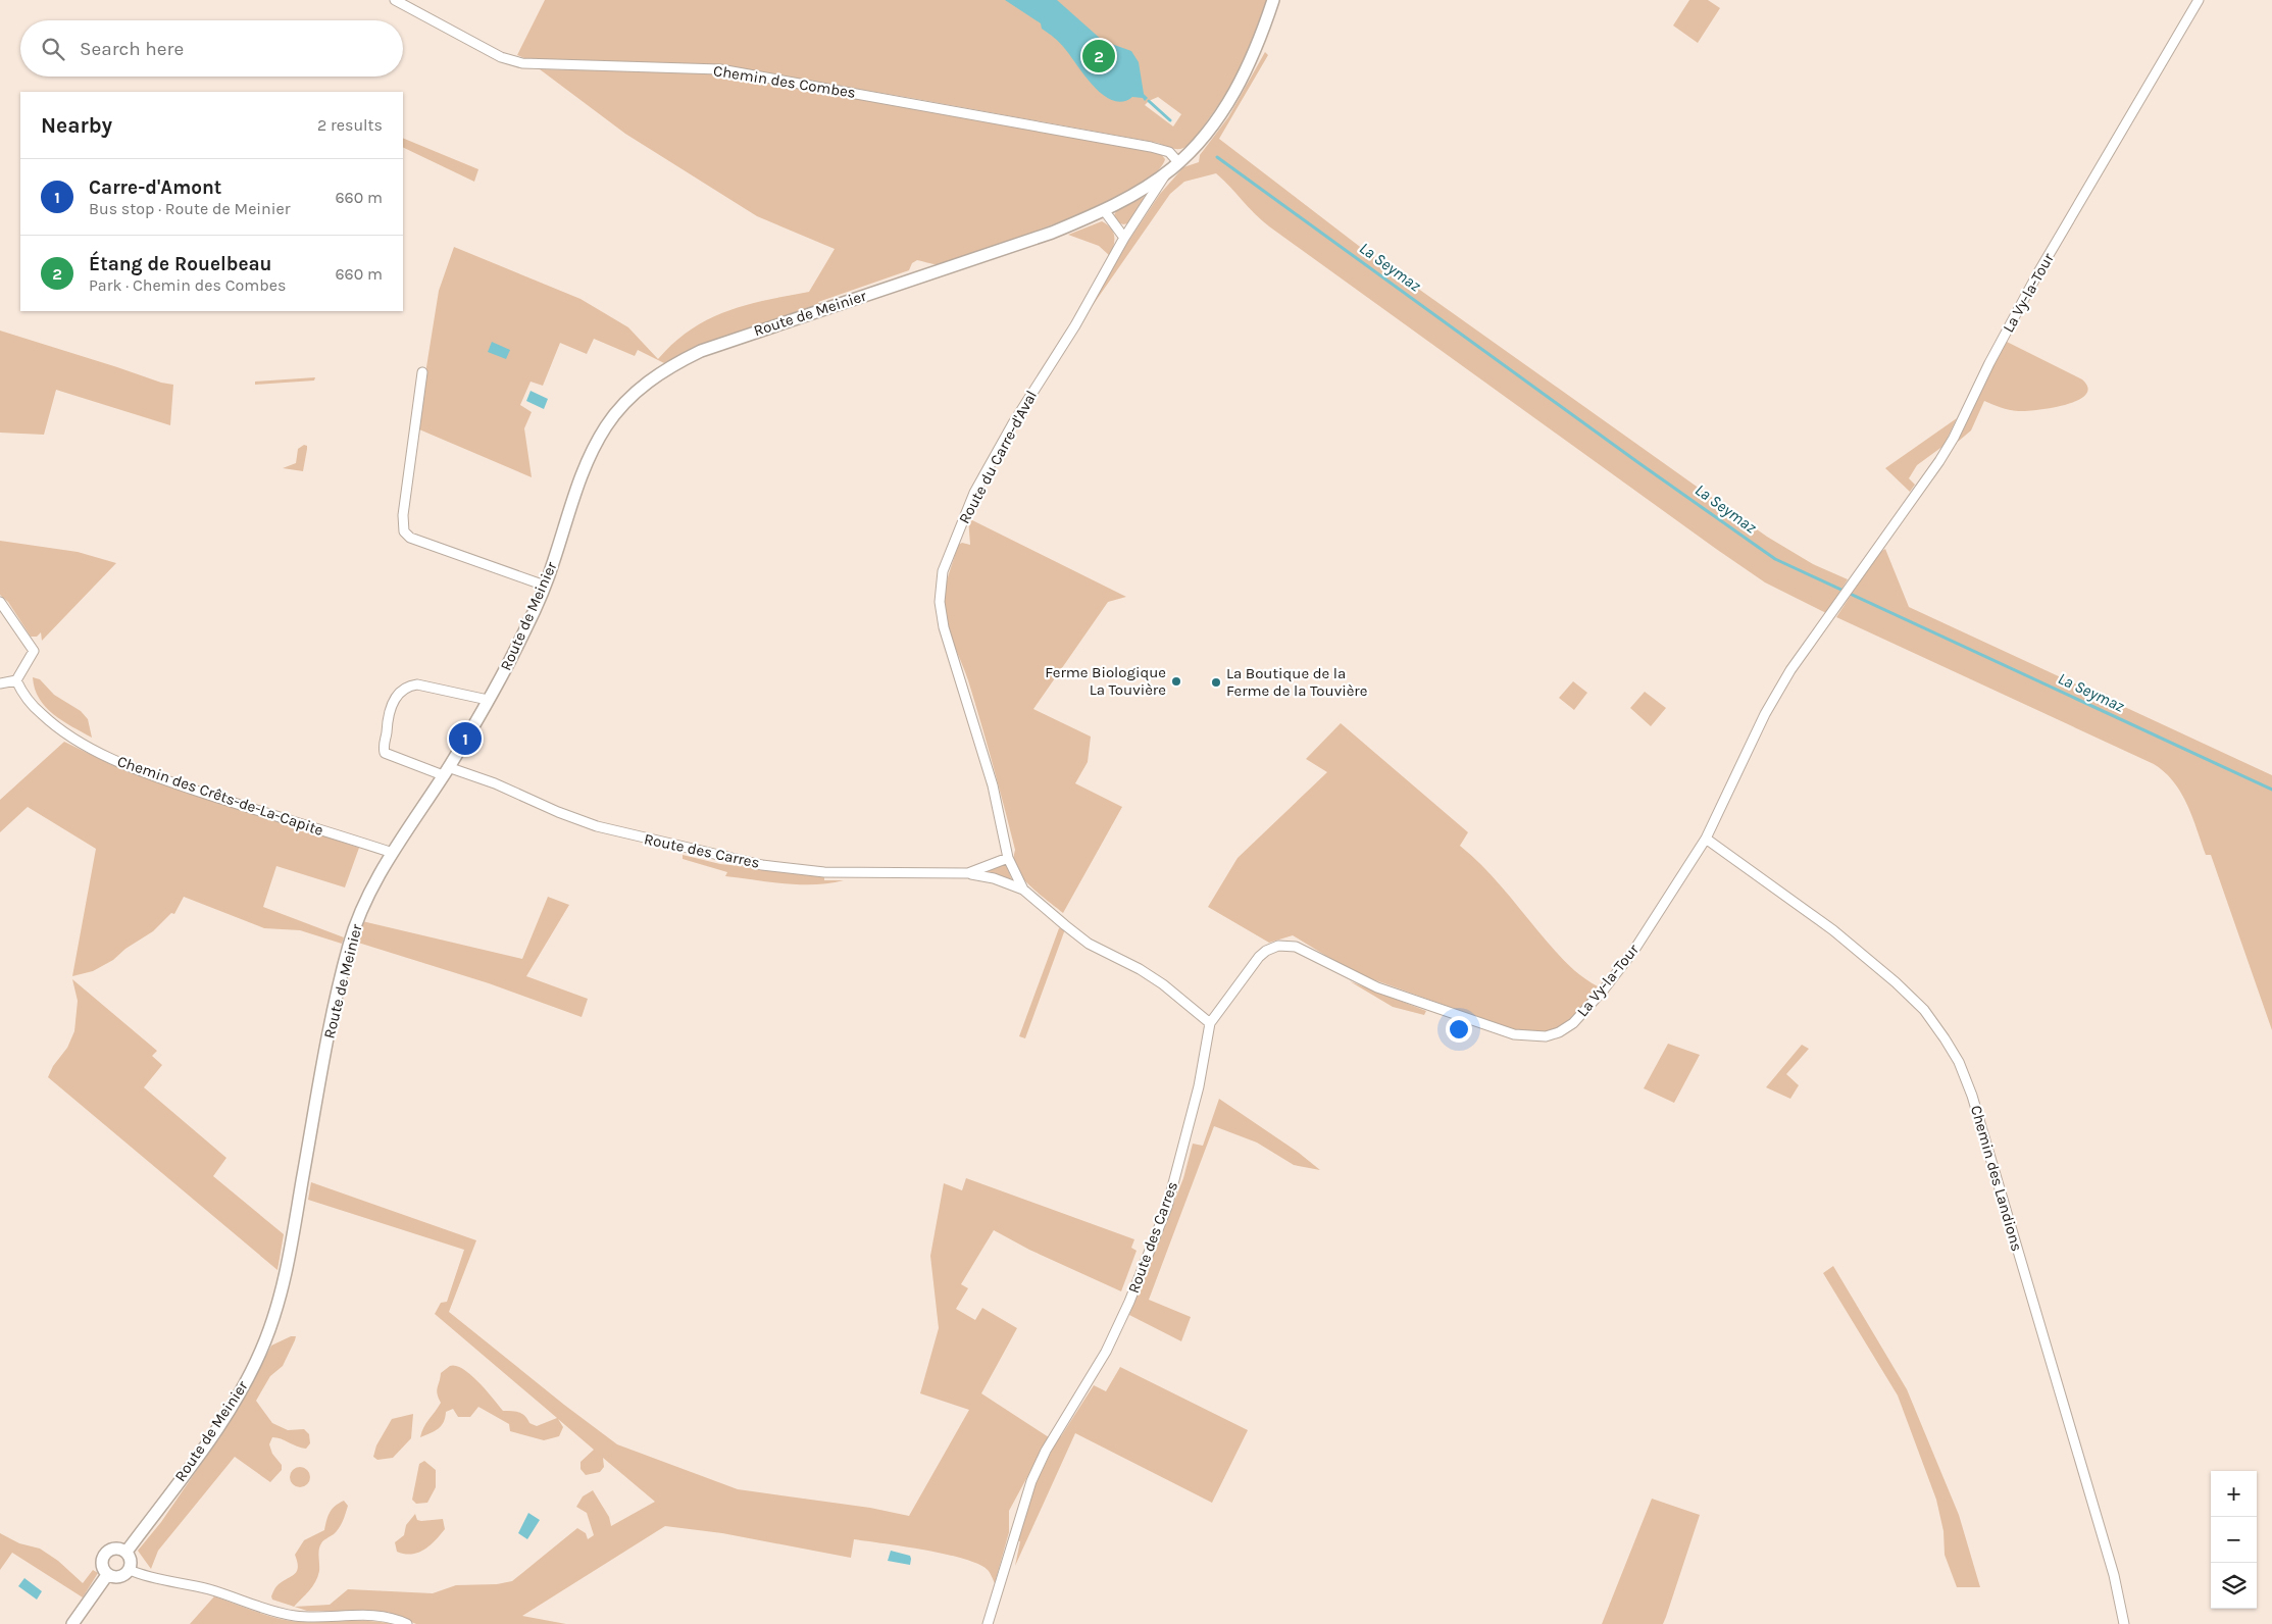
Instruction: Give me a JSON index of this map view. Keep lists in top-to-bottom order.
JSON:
{
  "streets": {
    "street": [
      "Chemin des Combes",
      "La Vy-la-Tour",
      "Route de Meinier",
      "Route du Carre-d'Aval",
      "Chemin des Crêts-de-La-Capite",
      "Route des Carres",
      "Chemin des Landions"
    ]
  },
  "crossings": [
    ["Chemin des Combes", "Route de Meinier"],
    ["La Vy-la-Tour", "Route des Carres"],
    ["La Vy-la-Tour", "Chemin des Landions"],
    ["Route de Meinier", "Route du Carre-d'Aval"],
    ["Route de Meinier", "Chemin des Crêts-de-La-Capite"],
    ["Route de Meinier", "Route des Carres"],
    ["Route du Carre-d'Aval", "Route des Carres"]
  ],
  "water": ["La Seymaz"],
  "places": ["Ferme Biologique La Touvière", "La Boutique de la Ferme de la Touvière"],
  "page": {
    "search": "Search here",
    "pins": ["2", "1"],
    "heading": ["Nearby", "2 results"],
    "list": [
      {
        "mark": "1",
        "name": "Carre-d'Amont",
        "note": "Bus stop · Route de Meinier",
        "value": "660 m"
      },
      {
        "mark": "2",
        "name": "Étang de Rouelbeau",
        "note": "Park · Chemin des Combes",
        "value": "660 m"
      }
    ],
    "map_buttons": ["+", "−"]
  }
}
